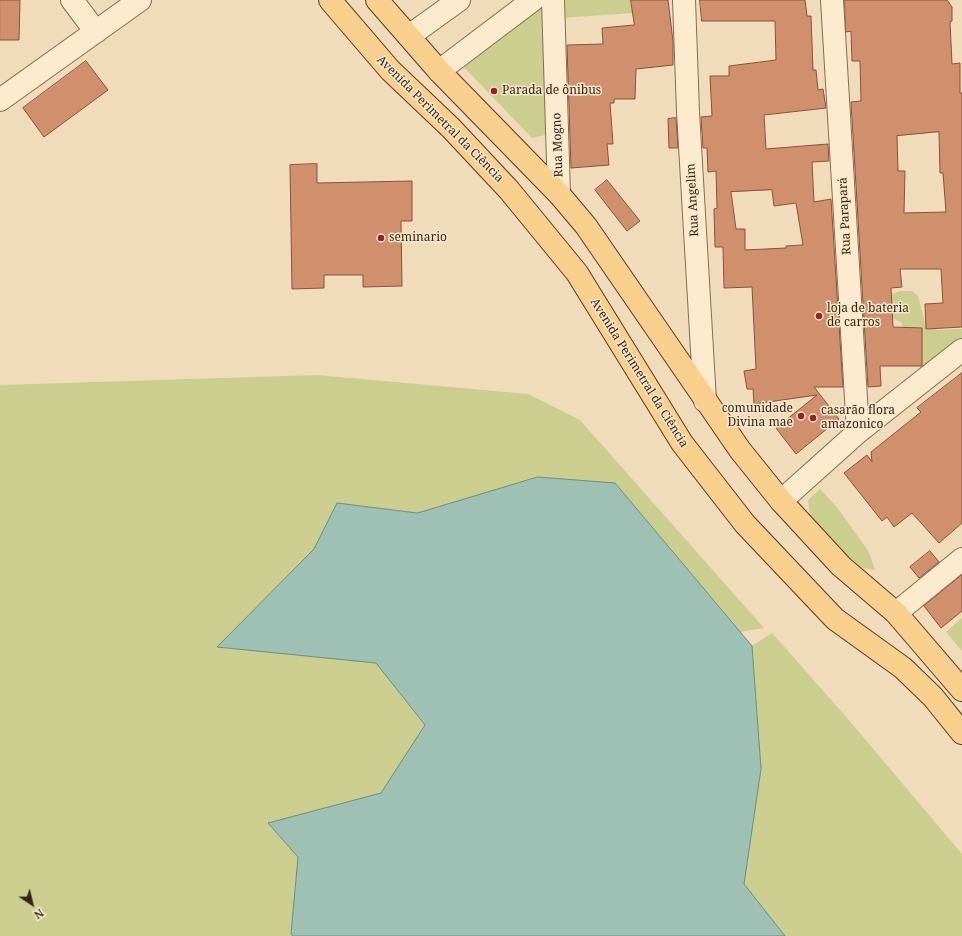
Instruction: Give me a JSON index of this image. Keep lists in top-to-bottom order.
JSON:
{
  "streets": {
    "main road": ["Avenida Perimetral da Ciência"],
    "street": ["Rua Mogno", "Rua Angelim", "Rua Parapará"]
  },
  "places": [
    "Parada de ônibus",
    "seminario",
    "loja de bateria de carros",
    "comunidade Divina mae",
    "casarão flora amazonico"
  ],
  "north": "bottom right"
}
